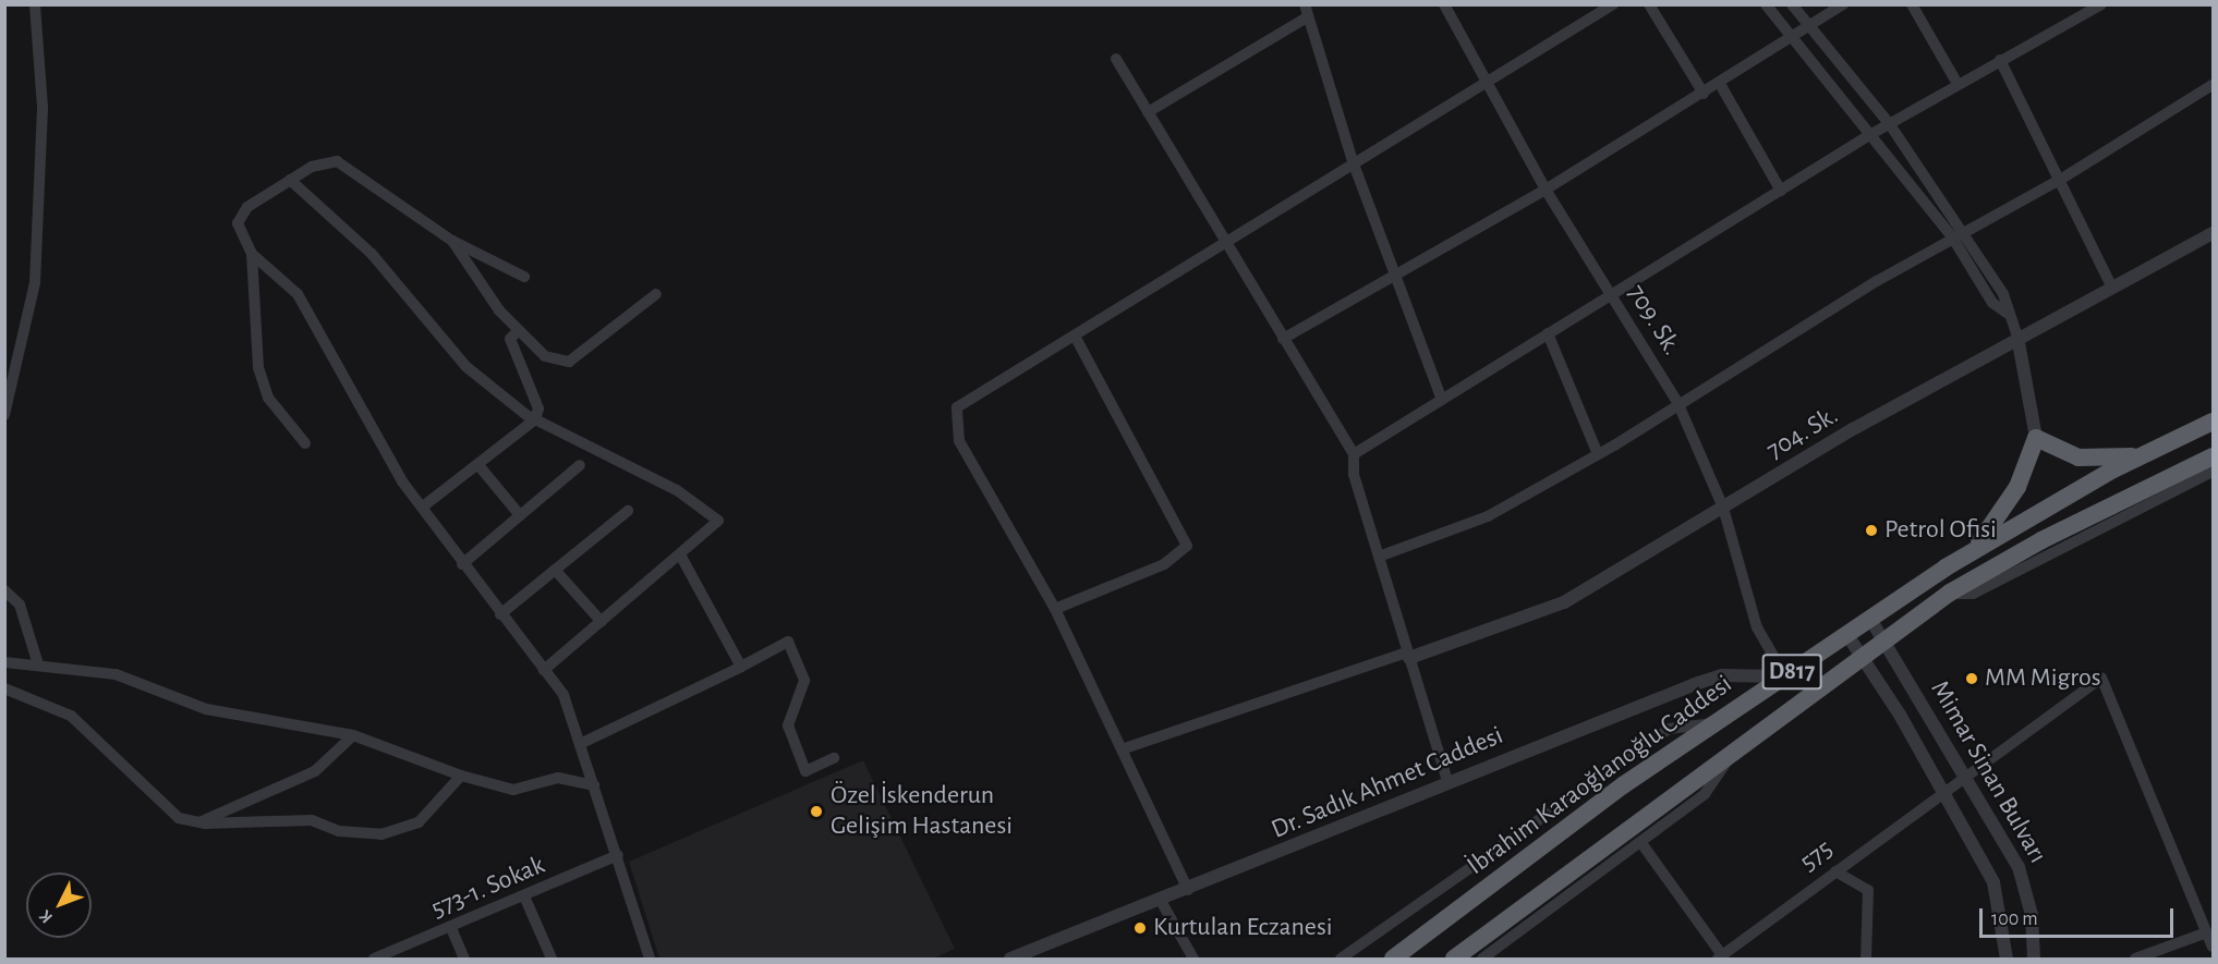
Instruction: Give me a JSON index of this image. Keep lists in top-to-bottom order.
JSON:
{
  "streets": {
    "highway": ["D817", "İbrahim Karaoğlanoğlu Caddesi"],
    "street": [
      "709. Sk.",
      "704. Sk.",
      "Mimar Sinan Bulvarı",
      "Dr. Sadık Ahmet Caddesi",
      "575",
      "573-1. Sokak"
    ]
  },
  "crossings": [
    ["709. Sk.", "704. Sk."],
    ["709. Sk.", "İbrahim Karaoğlanoğlu Caddesi"],
    ["709. Sk.", "Dr. Sadık Ahmet Caddesi"],
    ["D817", "Mimar Sinan Bulvarı"],
    ["Mimar Sinan Bulvarı", "İbrahim Karaoğlanoğlu Caddesi"],
    ["Mimar Sinan Bulvarı", "575"],
    ["İbrahim Karaoğlanoğlu Caddesi", "Dr. Sadık Ahmet Caddesi"]
  ],
  "places": [
    "Petrol Ofisi",
    "MM Migros",
    "Özel İskenderun Gelişim Hastanesi",
    "Kurtulan Eczanesi"
  ],
  "scale_bar": "100 m",
  "north": "bottom left"
}
